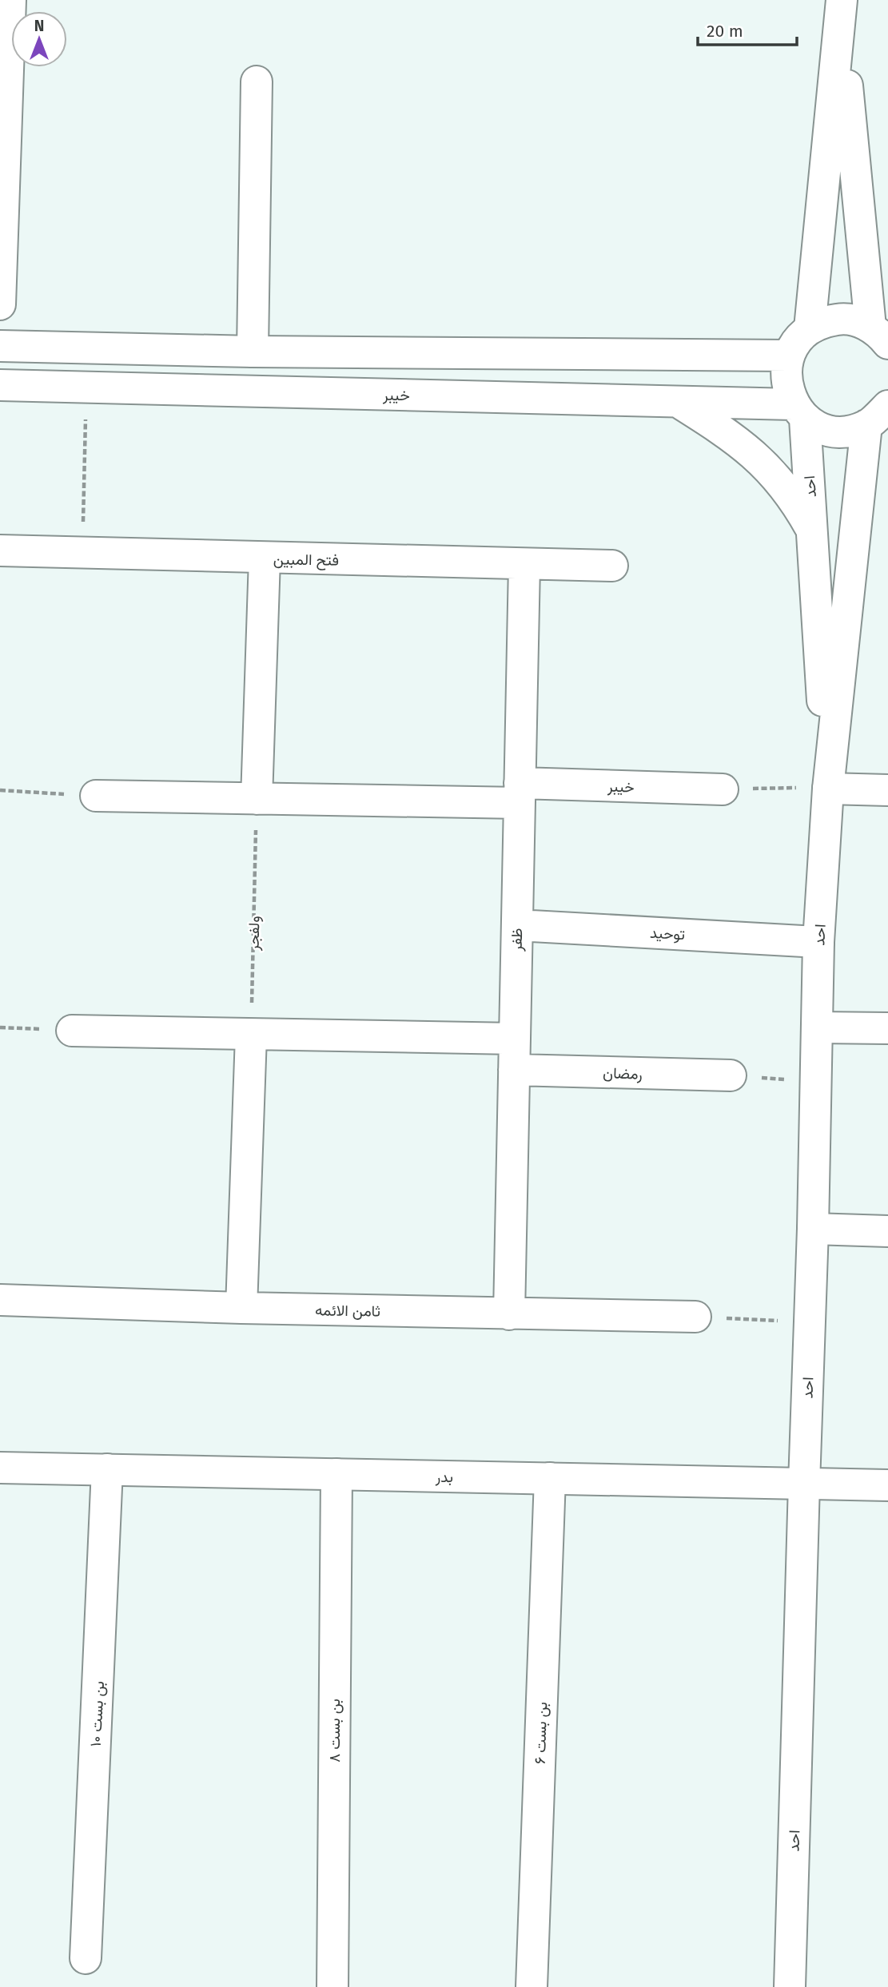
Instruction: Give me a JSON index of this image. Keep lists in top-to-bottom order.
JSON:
{
  "streets": {
    "street": [
      "خیبر",
      "احد",
      "فتح المبین",
      "توحید",
      "ظفر",
      "رمضان",
      "ثامن الائمه",
      "بدر",
      "بن بست ۱۰",
      "بن بست ۸",
      "بن بست ۶"
    ],
    "path": ["ولفجر"]
  },
  "crossings": [
    ["خیبر", "احد"],
    ["خیبر", "ولفجر"],
    ["خیبر", "ظفر"],
    ["احد", "توحید"],
    ["احد", "بدر"],
    ["فتح المبین", "ظفر"],
    ["توحید", "ظفر"],
    ["ظفر", "رمضان"],
    ["ظفر", "ثامن الائمه"],
    ["بدر", "بن بست ۱۰"],
    ["بدر", "بن بست ۸"],
    ["بدر", "بن بست ۶"]
  ],
  "scale_bar": "20 m",
  "north": "top"
}
